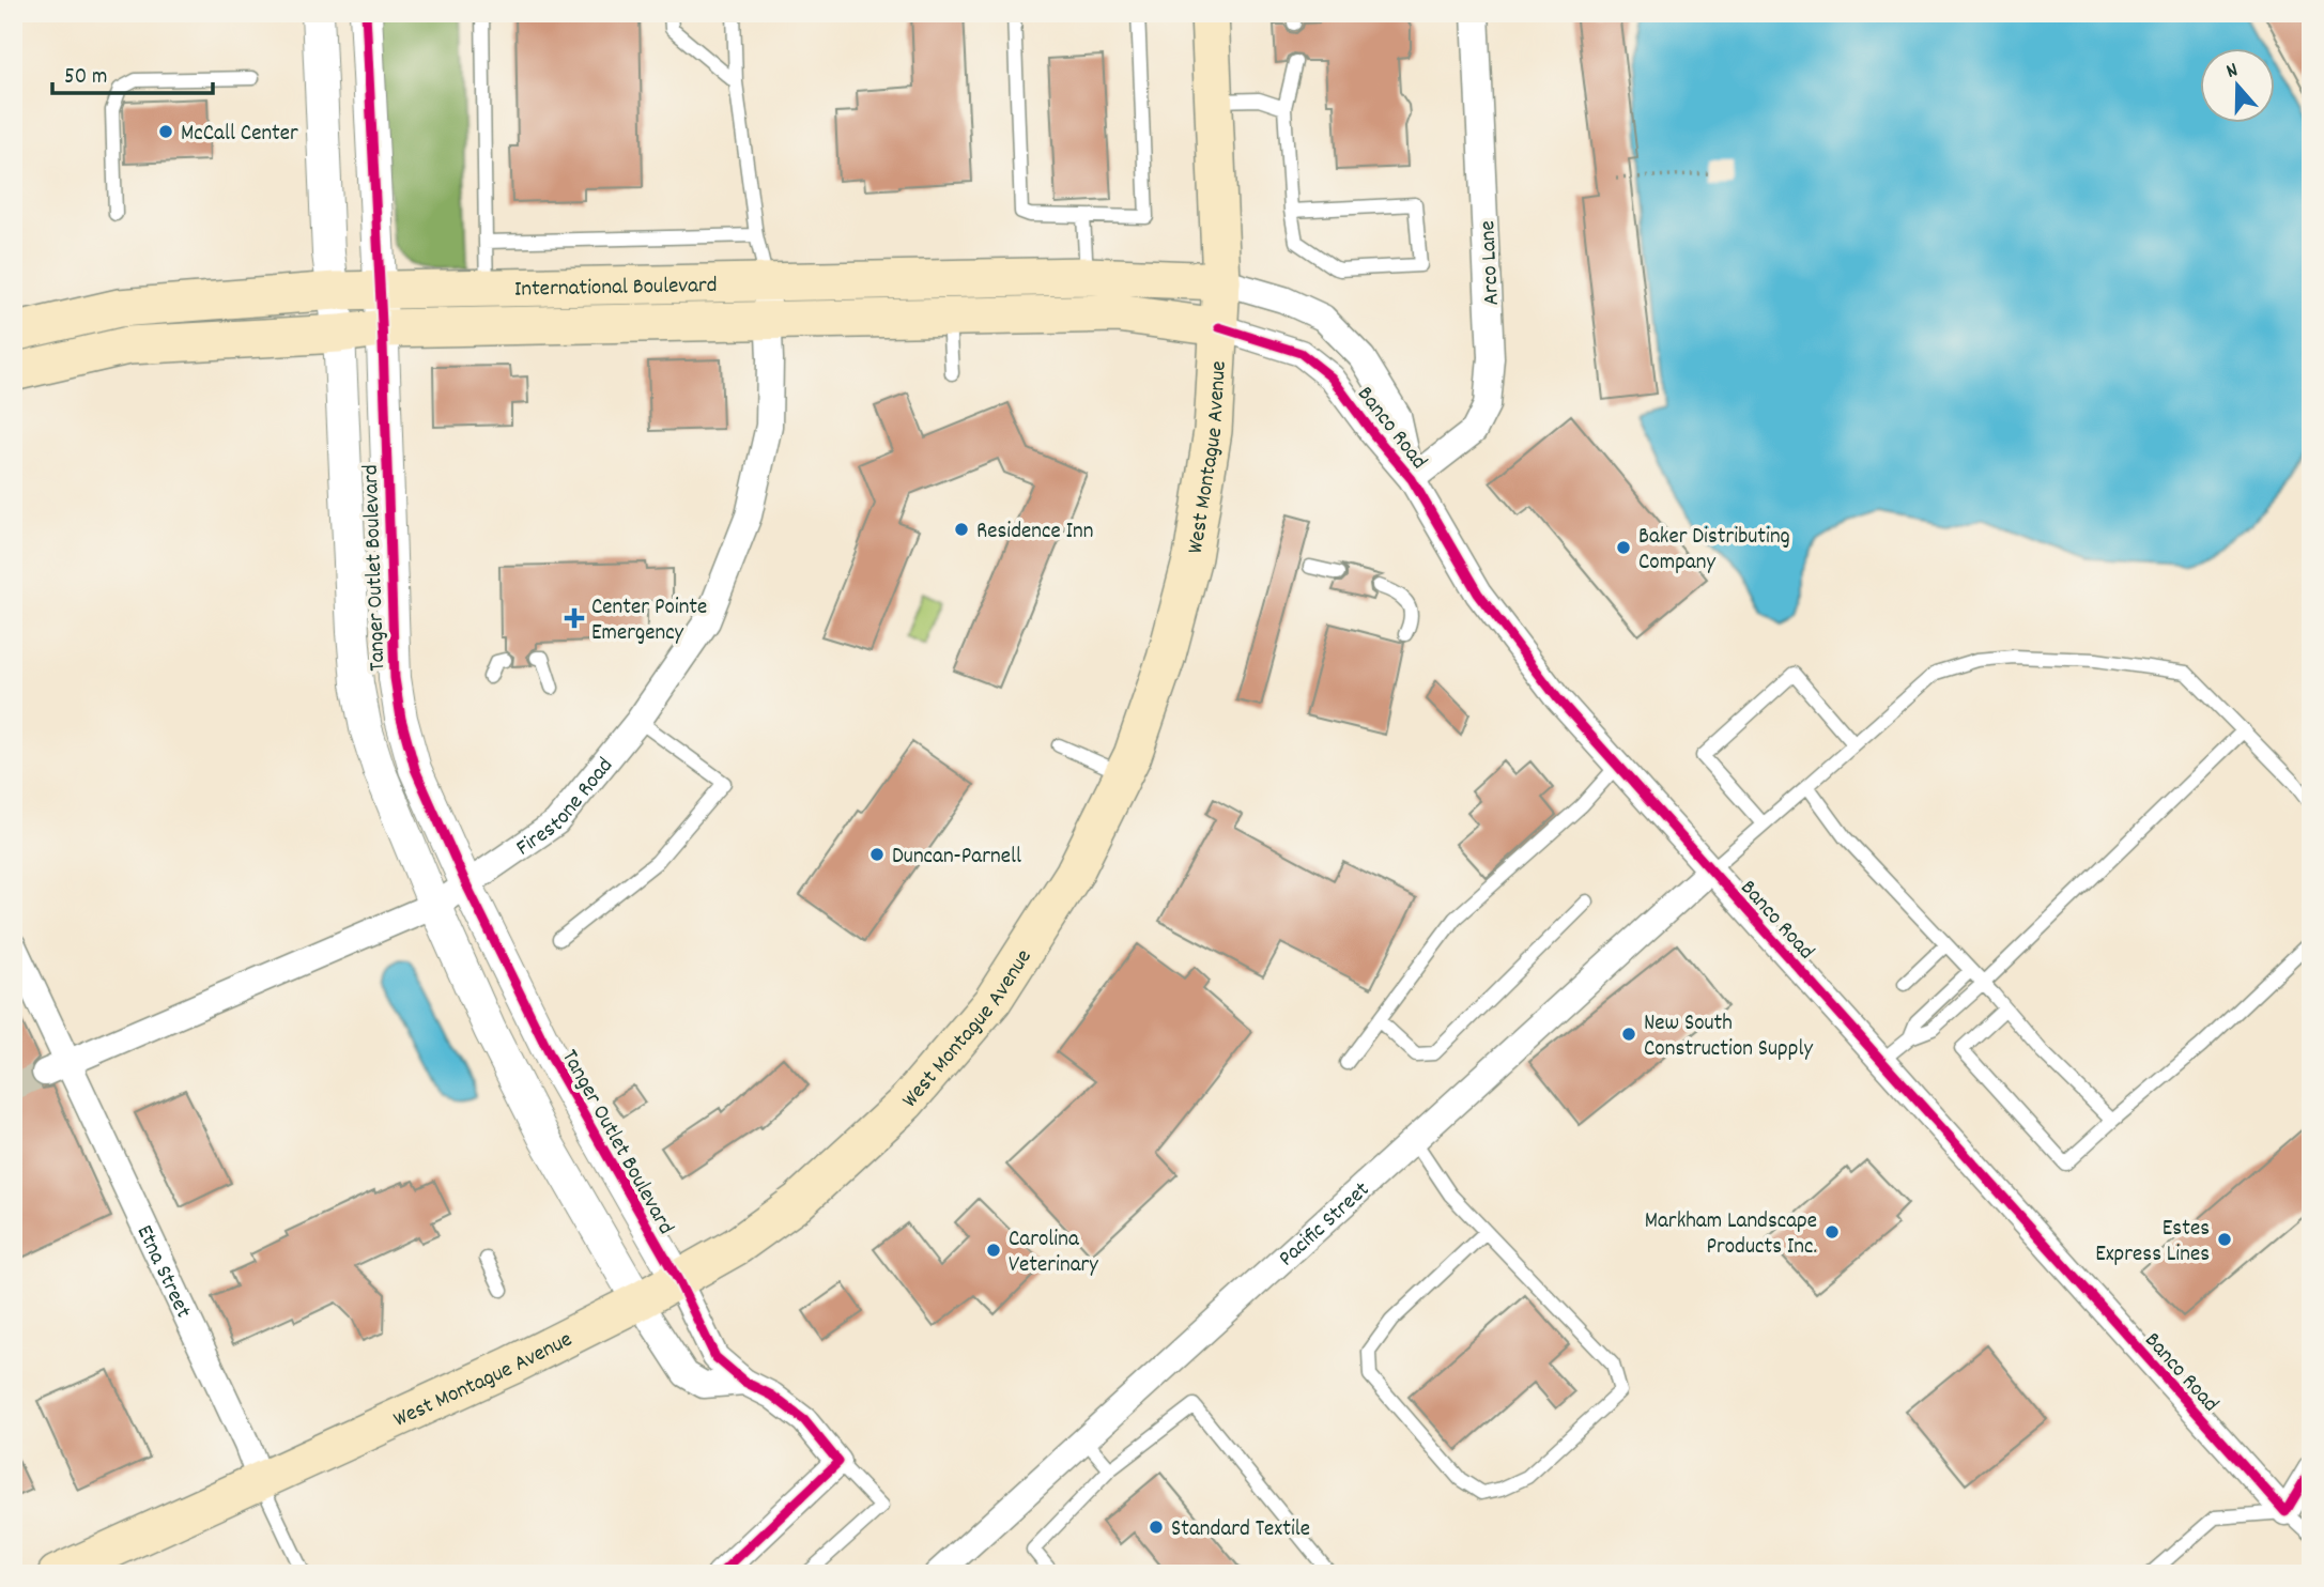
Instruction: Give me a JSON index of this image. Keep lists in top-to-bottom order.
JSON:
{
  "streets": {
    "main road": ["International Boulevard", "West Montague Avenue"],
    "street": [
      "Arco Lane",
      "Banco Road",
      "Tanger Outlet Boulevard",
      "Firestone Road",
      "Pacific Street",
      "Etna Street"
    ]
  },
  "crossings": [
    ["Arco Lane", "Banco Road"],
    ["International Boulevard", "Banco Road"],
    ["International Boulevard", "West Montague Avenue"],
    ["International Boulevard", "Tanger Outlet Boulevard"],
    ["International Boulevard", "Firestone Road"],
    ["Banco Road", "West Montague Avenue"],
    ["Banco Road", "Pacific Street"],
    ["West Montague Avenue", "Tanger Outlet Boulevard"],
    ["West Montague Avenue", "Etna Street"],
    ["Tanger Outlet Boulevard", "Firestone Road"],
    ["Firestone Road", "Etna Street"]
  ],
  "places": {
    "other": [
      "McCall Center",
      "Residence Inn",
      "Baker Distributing Company",
      "Duncan-Parnell",
      "New South Construction Supply",
      "Markham Landscape Products Inc.",
      "Estes Express Lines",
      "Carolina Veterinary",
      "Standard Textile"
    ],
    "health": ["Center Pointe Emergency"]
  },
  "scale_bar": "50 m",
  "north": "top"
}
